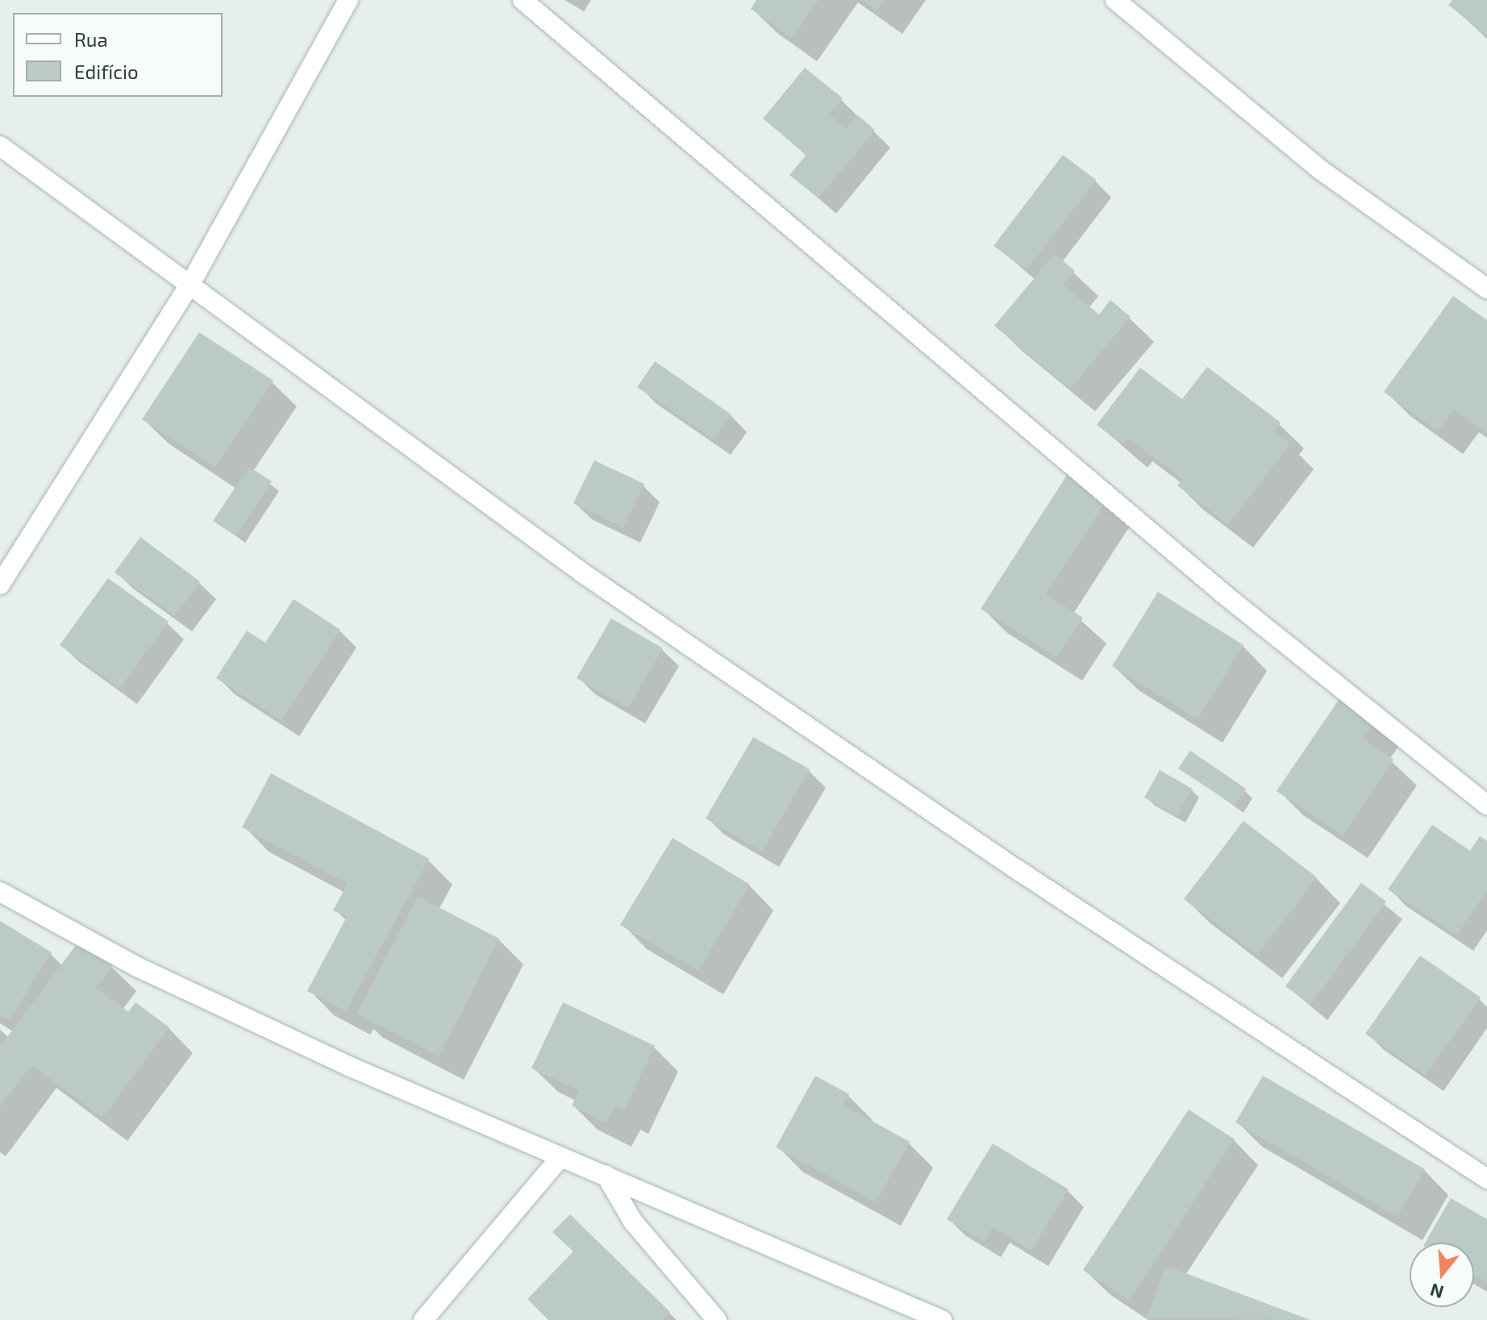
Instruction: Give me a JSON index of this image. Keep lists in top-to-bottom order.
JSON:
{
  "legend": ["Rua", "Edifício"],
  "north": "bottom"
}
